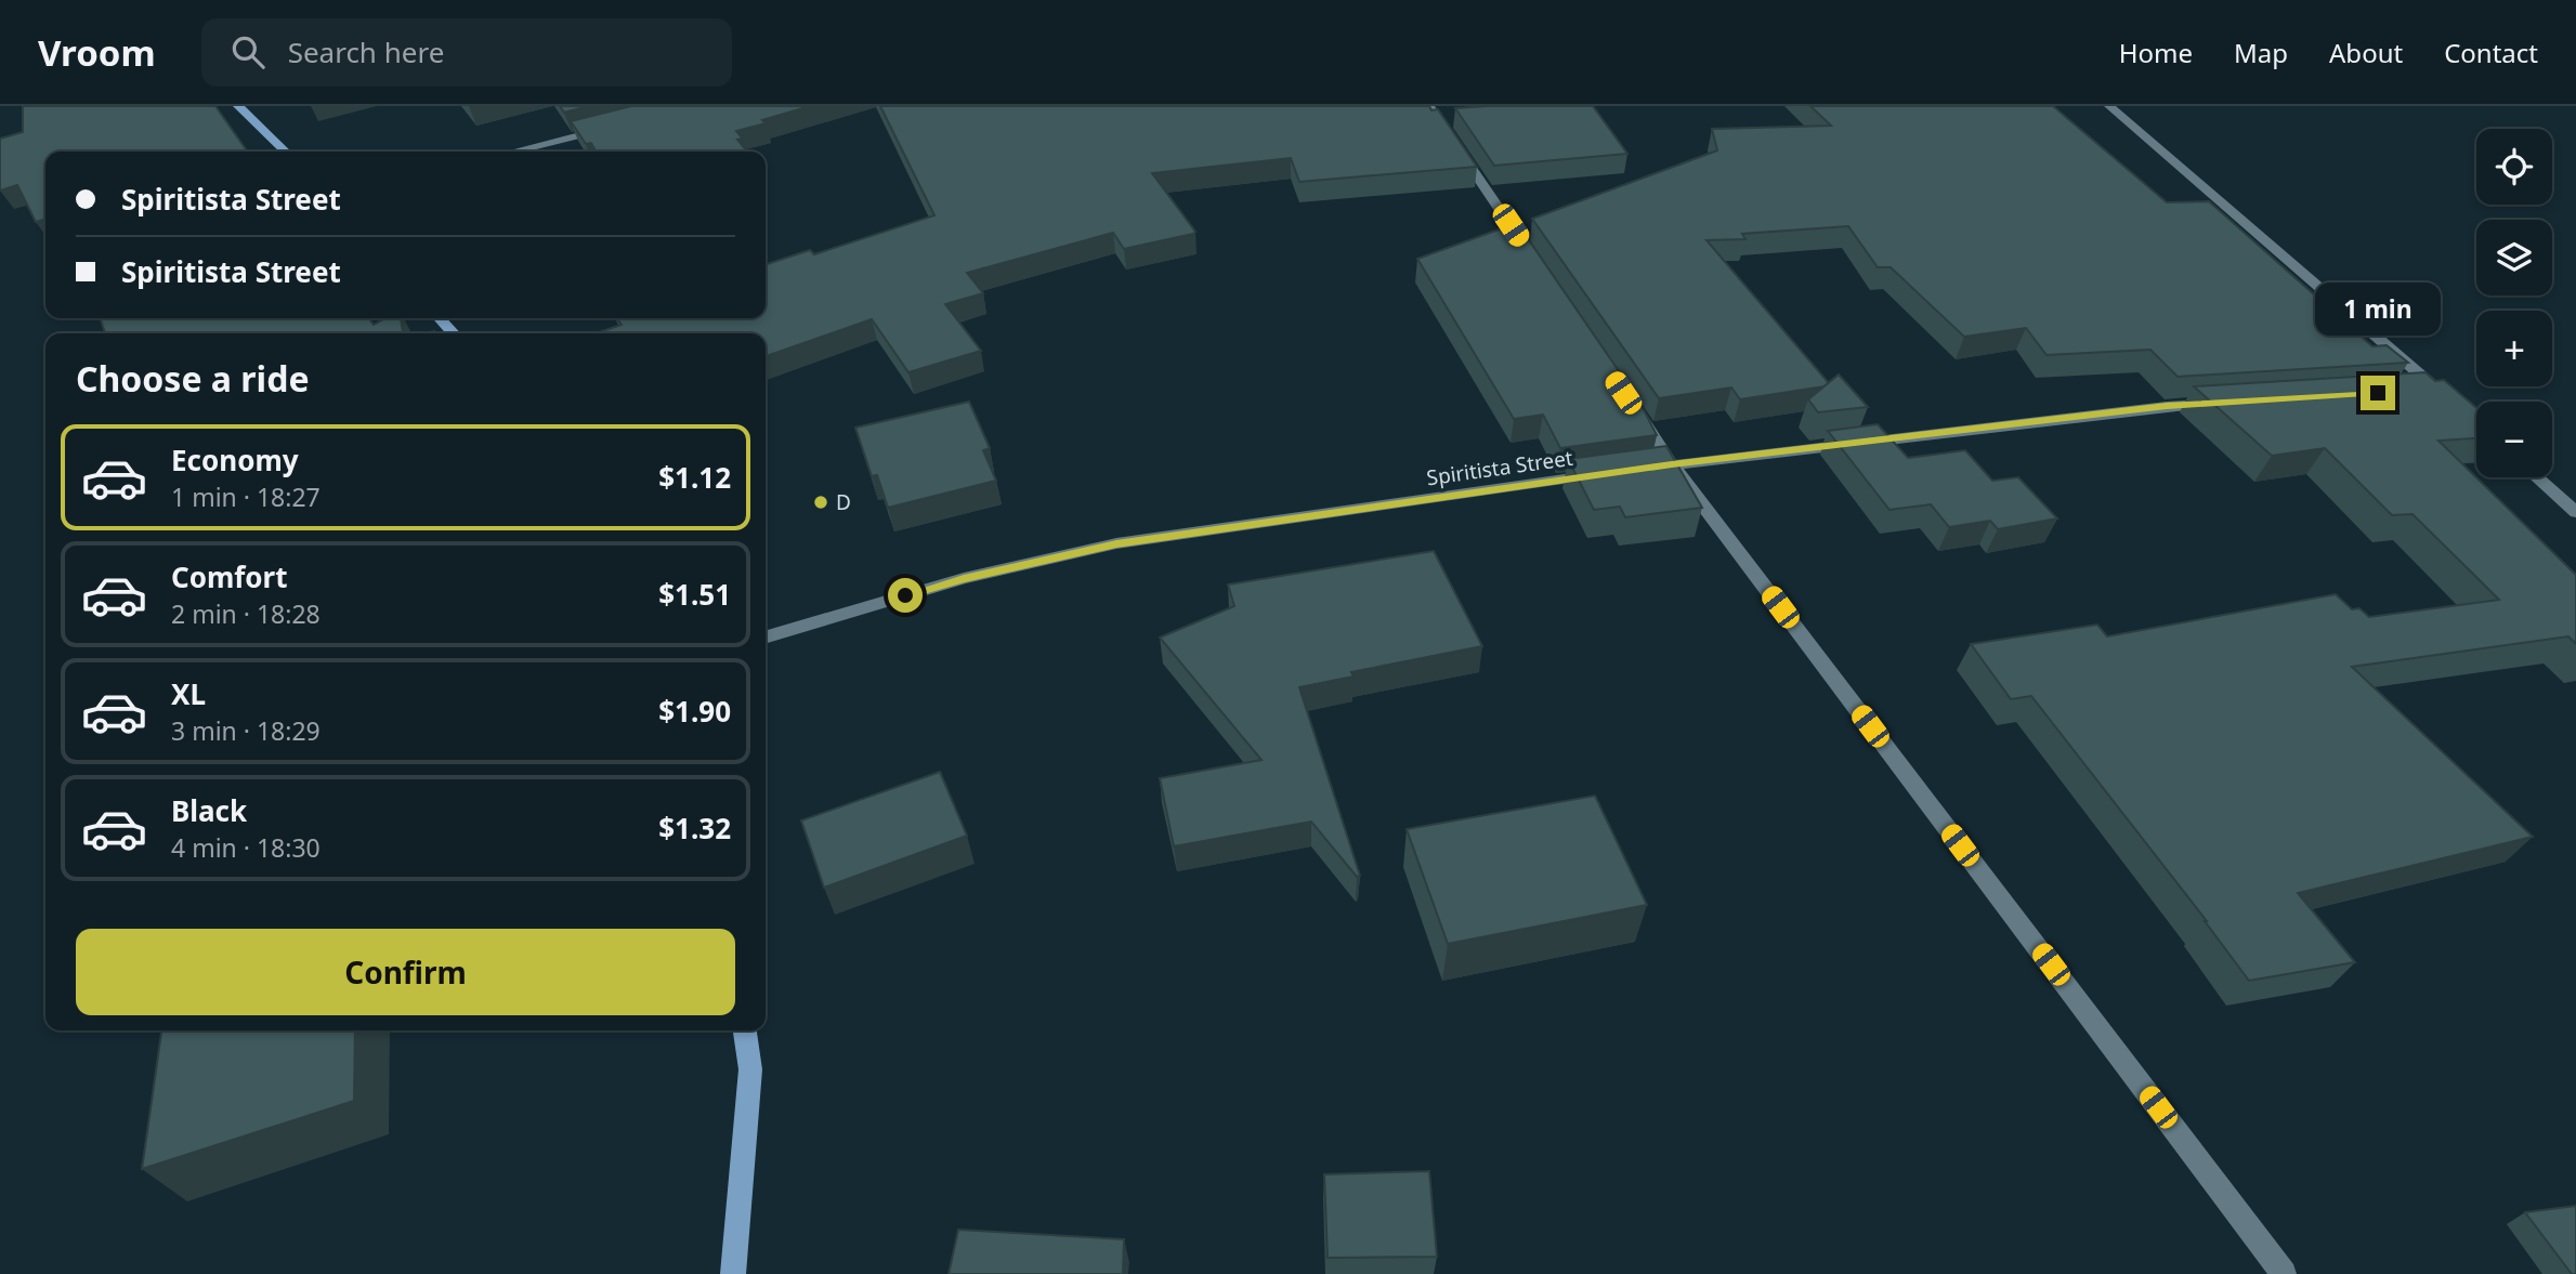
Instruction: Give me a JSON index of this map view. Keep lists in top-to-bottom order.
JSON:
{
  "streets": {
    "street": ["Spiritista Street"]
  },
  "places": ["D"],
  "page": {
    "header": "Vroom",
    "search": "Search here",
    "nav": [
      "Home",
      "Map",
      "About",
      "Contact"
    ],
    "map_buttons": ["+", "−"],
    "banner": ["Spiritista Street", "Spiritista Street"],
    "bubble": "1 min",
    "heading": "Choose a ride",
    "list": [
      {
        "name": "Economy",
        "note": "1 min · 18:27",
        "value": "$1.12"
      },
      {
        "name": "Comfort",
        "note": "2 min · 18:28",
        "value": "$1.51"
      },
      {
        "name": "XL",
        "note": "3 min · 18:29",
        "value": "$1.90"
      },
      {
        "name": "Black",
        "note": "4 min · 18:30",
        "value": "$1.32"
      }
    ],
    "buttons": "Confirm"
  }
}
